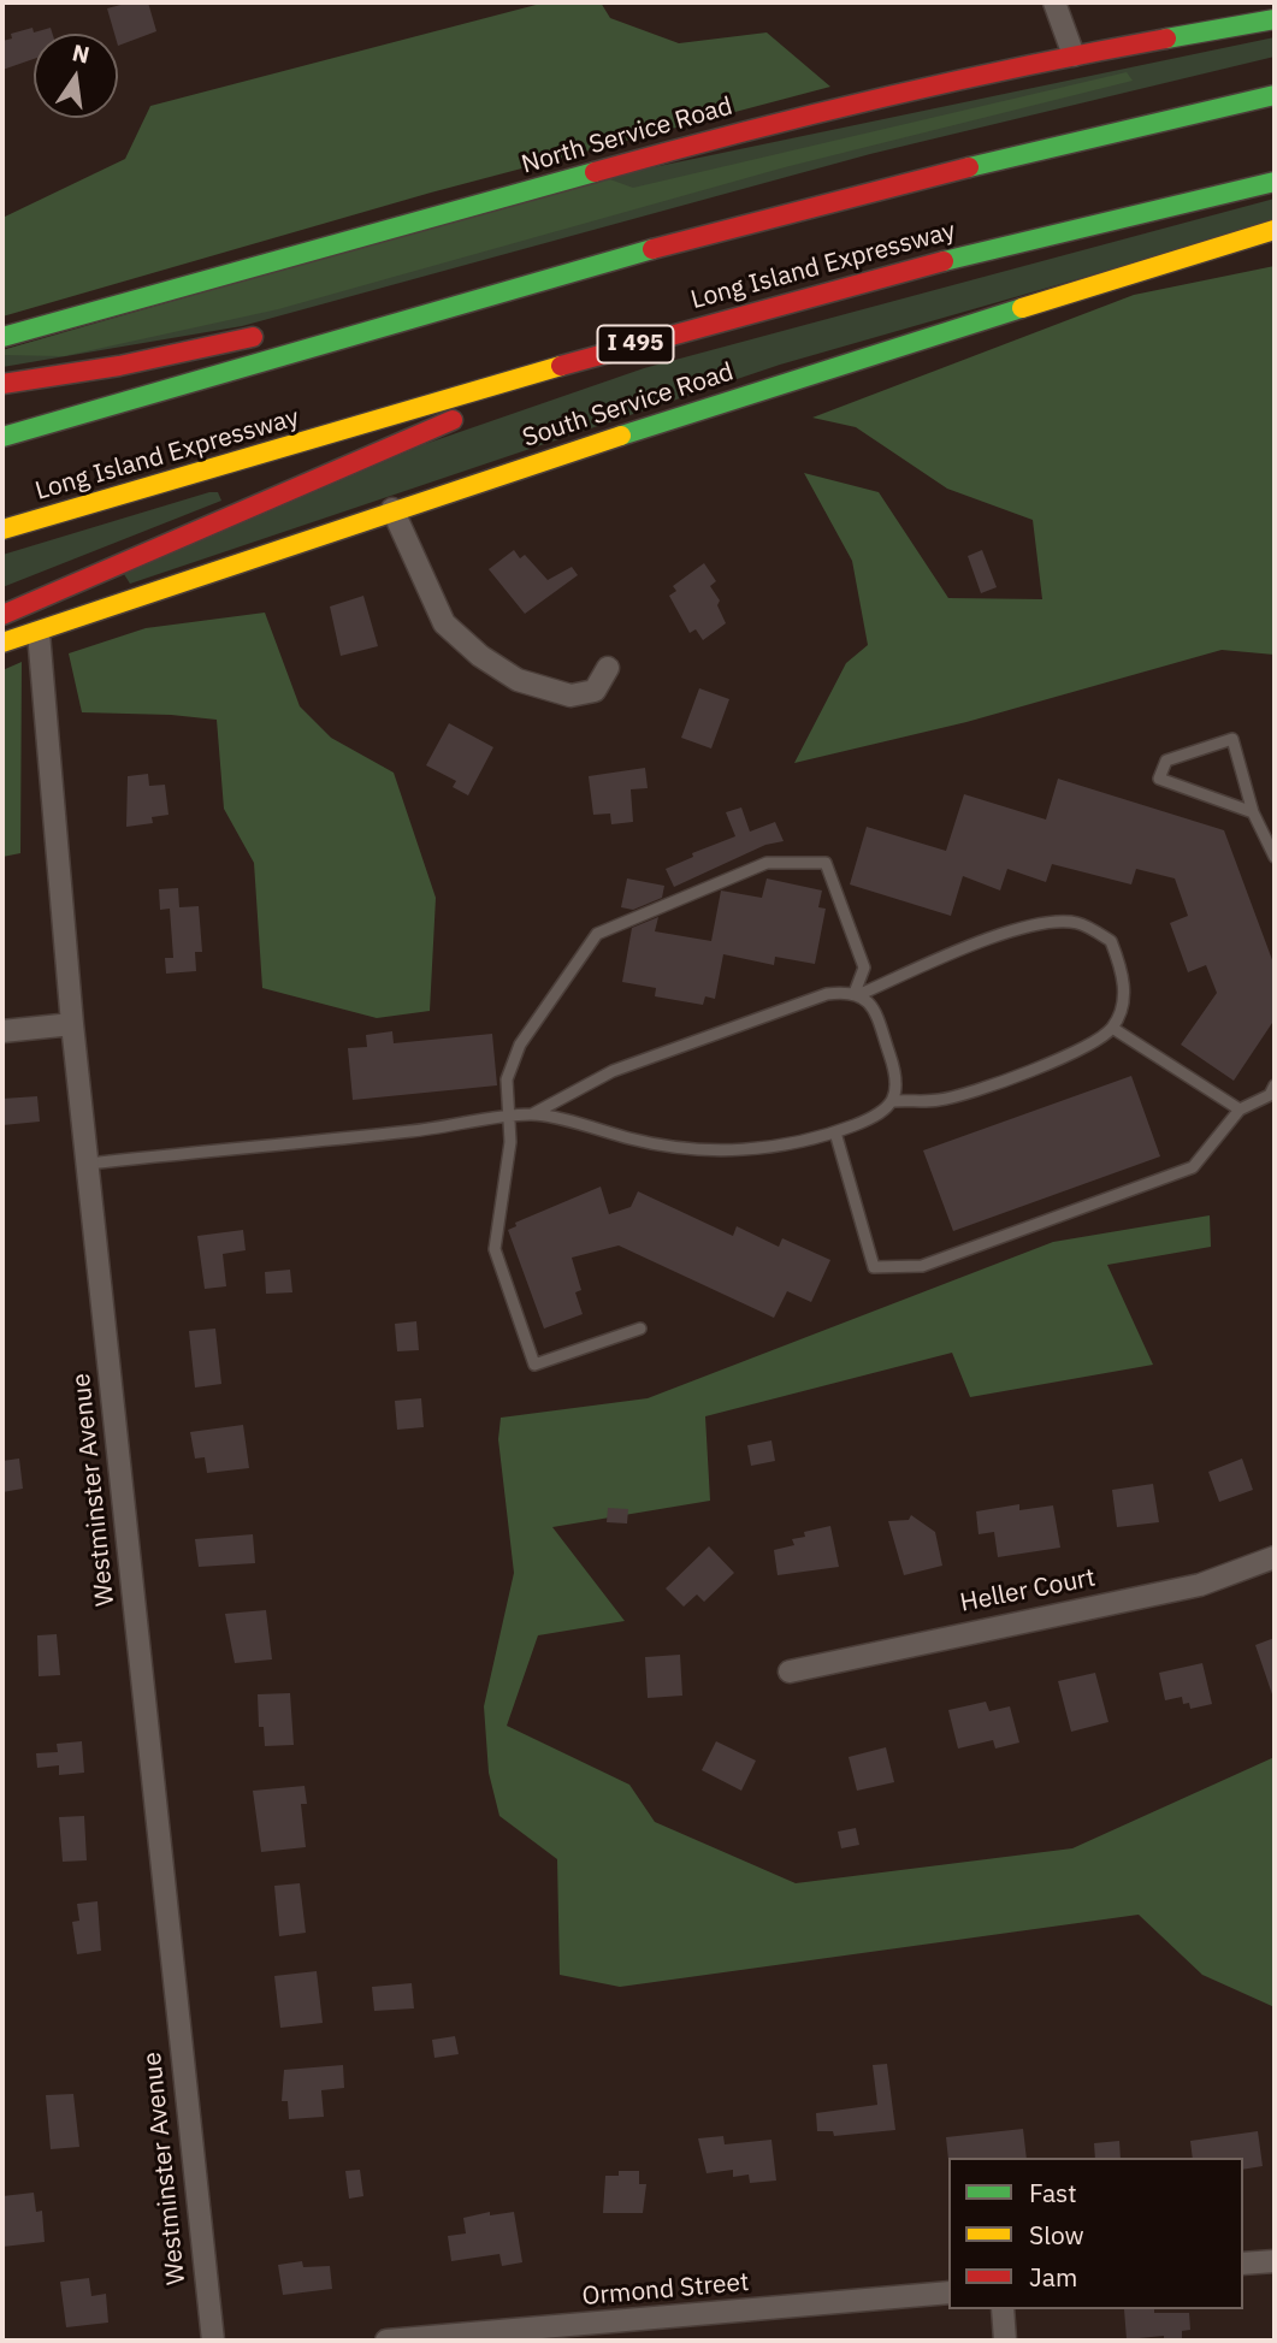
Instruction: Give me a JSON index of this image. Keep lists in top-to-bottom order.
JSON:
{
  "streets": {
    "main road": [
      "North Service Road",
      "Long Island Expressway",
      "I 495",
      "South Service Road"
    ],
    "street": ["Westminster Avenue", "Heller Court", "Ormond Street"]
  },
  "crossings": [
    ["South Service Road", "Westminster Avenue"]
  ],
  "legend": ["Fast", "Slow", "Jam"],
  "north": "top"
}
